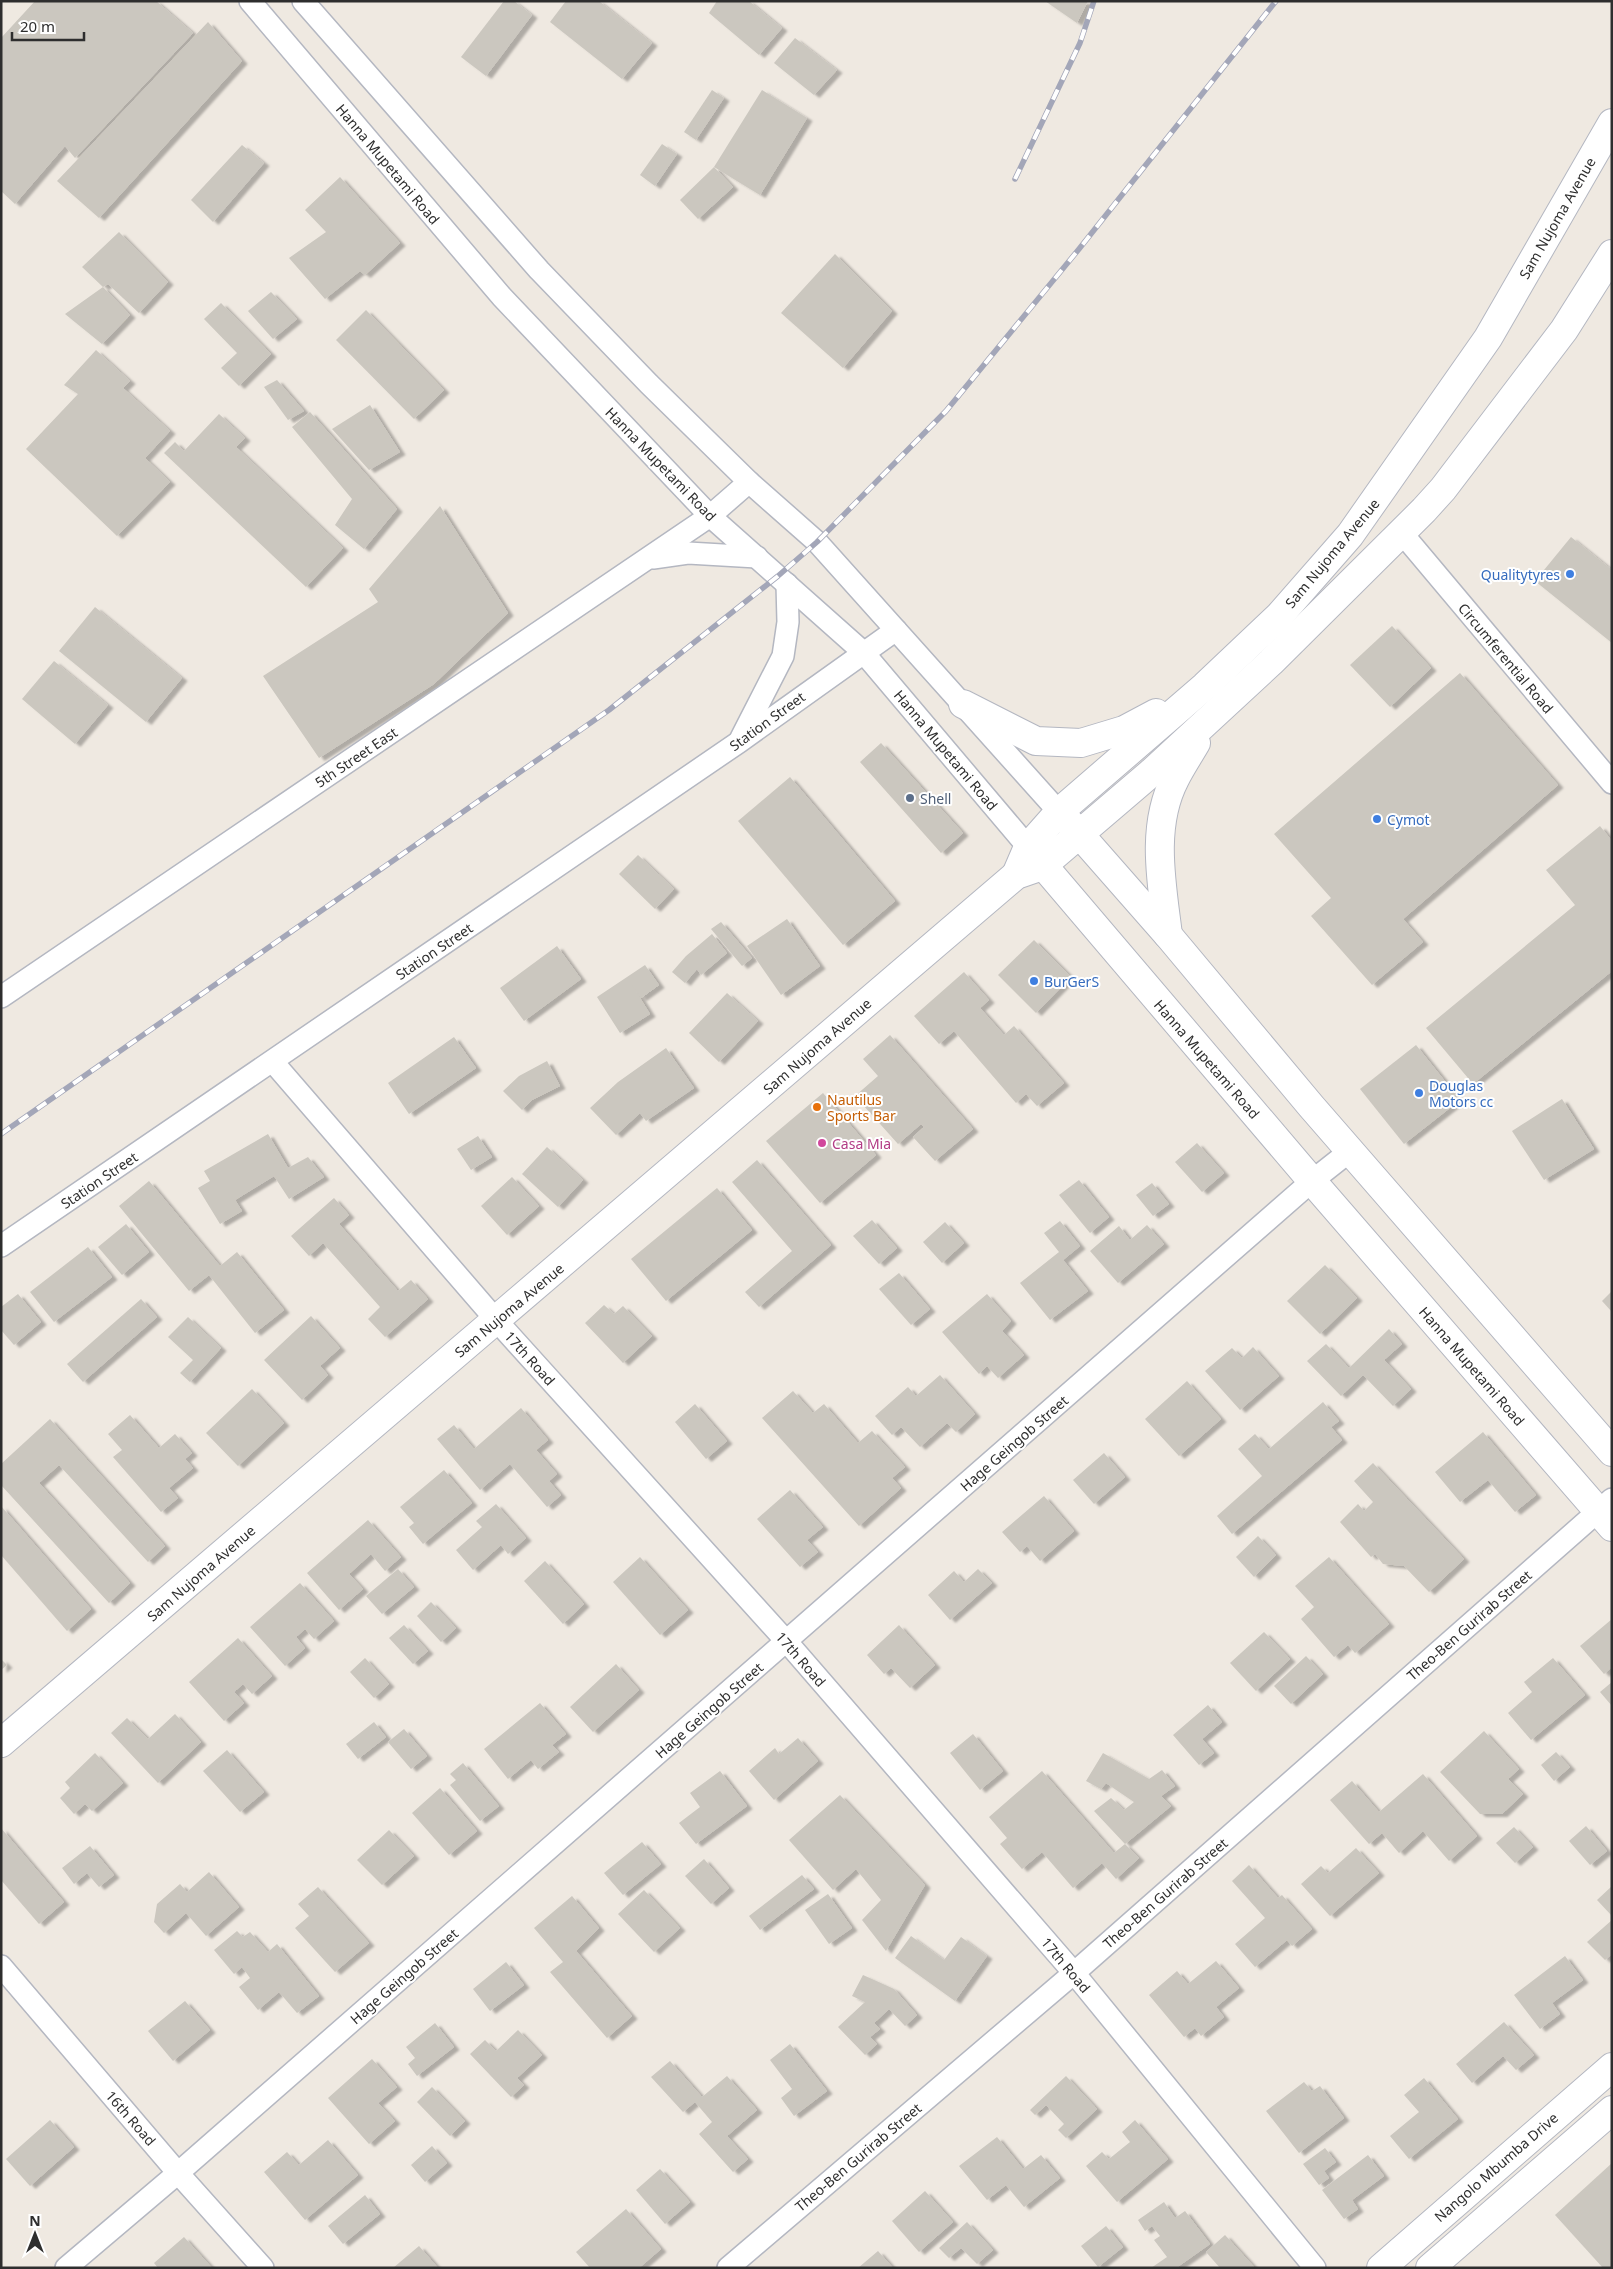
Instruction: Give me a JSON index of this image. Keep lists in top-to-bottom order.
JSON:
{
  "streets": {
    "main road": ["Hanna Mupetami Road", "Sam Nujoma Avenue", "Nangolo Mbumba Drive"],
    "street": [
      "Circumferential Road",
      "Station Street",
      "5th Street East",
      "17th Road",
      "Hage Geingob Street",
      "Theo-Ben Gurirab Street",
      "16th Road"
    ]
  },
  "crossings": [
    ["Hanna Mupetami Road", "Sam Nujoma Avenue"],
    ["Hanna Mupetami Road", "Station Street"],
    ["Hanna Mupetami Road", "5th Street East"],
    ["Hanna Mupetami Road", "Hage Geingob Street"],
    ["Hanna Mupetami Road", "Theo-Ben Gurirab Street"],
    ["Sam Nujoma Avenue", "Circumferential Road"],
    ["Sam Nujoma Avenue", "17th Road"],
    ["Station Street", "17th Road"],
    ["17th Road", "Hage Geingob Street"],
    ["17th Road", "Theo-Ben Gurirab Street"],
    ["Hage Geingob Street", "16th Road"]
  ],
  "places": [
    "Qualitytyres",
    "Shell",
    "Cymot",
    "BurGerS",
    "Douglas Motors cc",
    "Nautilus Sports Bar",
    "Casa Mia"
  ],
  "scale_bar": "20 m",
  "north": "top"
}
